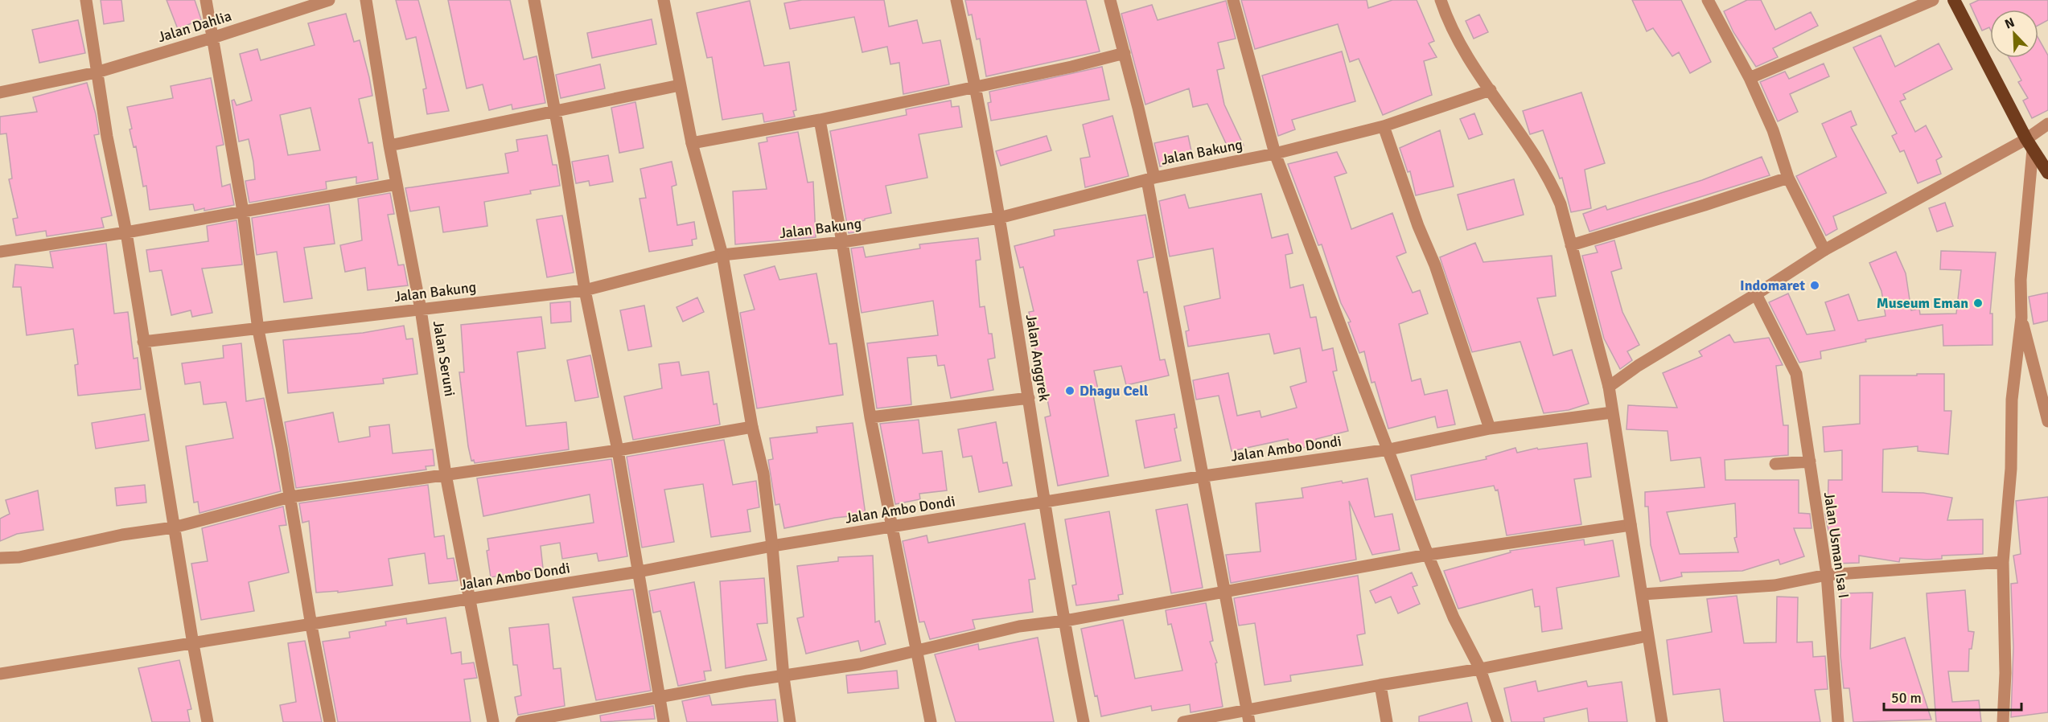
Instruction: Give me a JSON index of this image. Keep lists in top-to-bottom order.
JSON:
{
  "streets": {
    "street": [
      "Jalan Dahlia",
      "Jalan Bakung",
      "Jalan Anggrek",
      "Jalan Seruni",
      "Jalan Ambo Dondi",
      "Jalan Usman Isa I"
    ]
  },
  "crossings": [
    ["Jalan Bakung", "Jalan Anggrek"],
    ["Jalan Bakung", "Jalan Seruni"],
    ["Jalan Anggrek", "Jalan Ambo Dondi"],
    ["Jalan Seruni", "Jalan Ambo Dondi"]
  ],
  "places": ["Indomaret", "Museum Eman", "Dhagu Cell"],
  "scale_bar": "50 m",
  "north": "top left"
}
